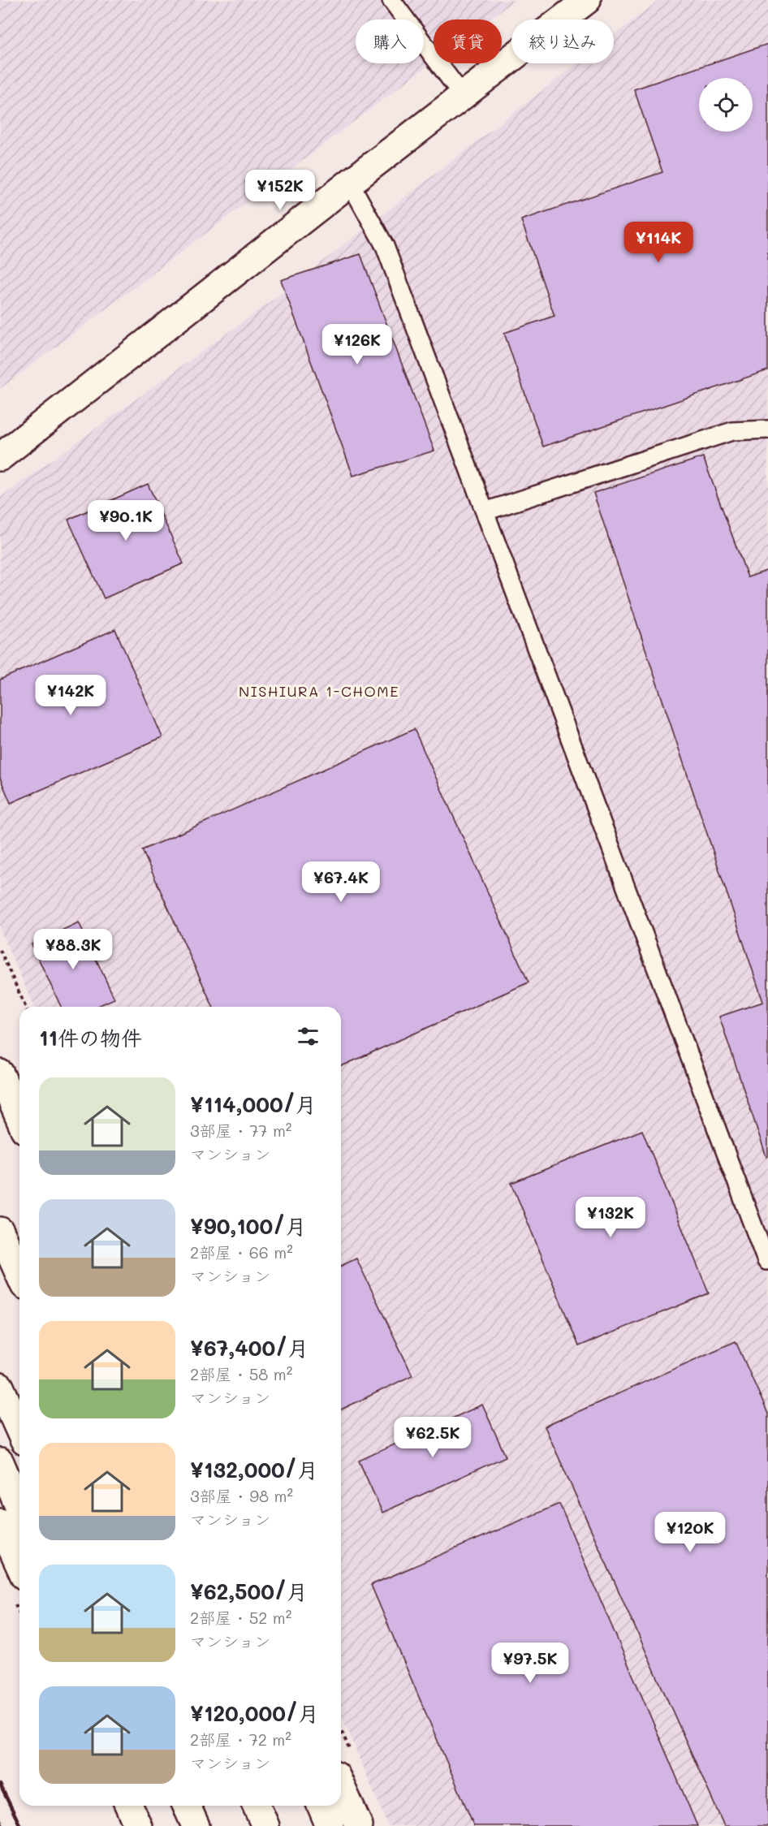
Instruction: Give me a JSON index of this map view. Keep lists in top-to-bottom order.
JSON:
{
  "districts": ["NISHIURA 1-CHOME"],
  "page": {
    "chip": ["購入", "賃貸", "絞り込み"],
    "price": [
      "¥152K",
      "¥114K",
      "¥126K",
      "¥90.1K",
      "¥142K",
      "¥67.4K",
      "¥88.3K",
      "¥132K",
      "¥62.5K",
      "¥120K",
      "¥97.5K"
    ],
    "heading": "11件の物件",
    "list": [
      {
        "name": "¥114,000/月",
        "note": "3部屋 · 77 m² · マンション"
      },
      {
        "name": "¥90,100/月",
        "note": "2部屋 · 66 m² · マンション"
      },
      {
        "name": "¥67,400/月",
        "note": "2部屋 · 58 m² · マンション"
      },
      {
        "name": "¥132,000/月",
        "note": "3部屋 · 98 m² · マンション"
      },
      {
        "name": "¥62,500/月",
        "note": "2部屋 · 52 m² · マンション"
      },
      {
        "name": "¥120,000/月",
        "note": "2部屋 · 72 m² · マンション"
      }
    ]
  }
}
